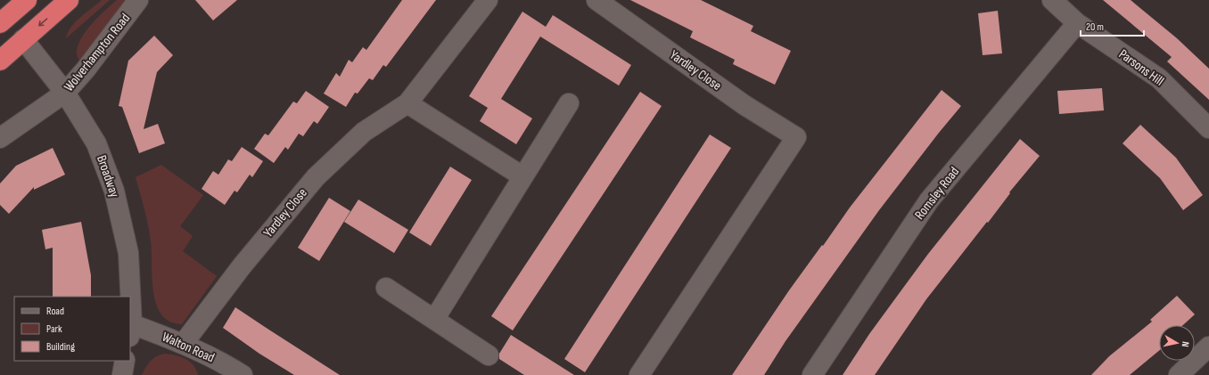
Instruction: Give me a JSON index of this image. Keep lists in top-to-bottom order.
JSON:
{
  "streets": {
    "street": [
      "Wolverhampton Road",
      "Parsons Hill",
      "Yardley Close",
      "Broadway",
      "Romsley Road",
      "Walton Road"
    ]
  },
  "crossings": [
    ["Wolverhampton Road", "Broadway"],
    ["Parsons Hill", "Romsley Road"],
    ["Yardley Close", "Walton Road"]
  ],
  "legend": ["Road", "Park", "Building"],
  "scale_bar": "20 m",
  "north": "right"
}
